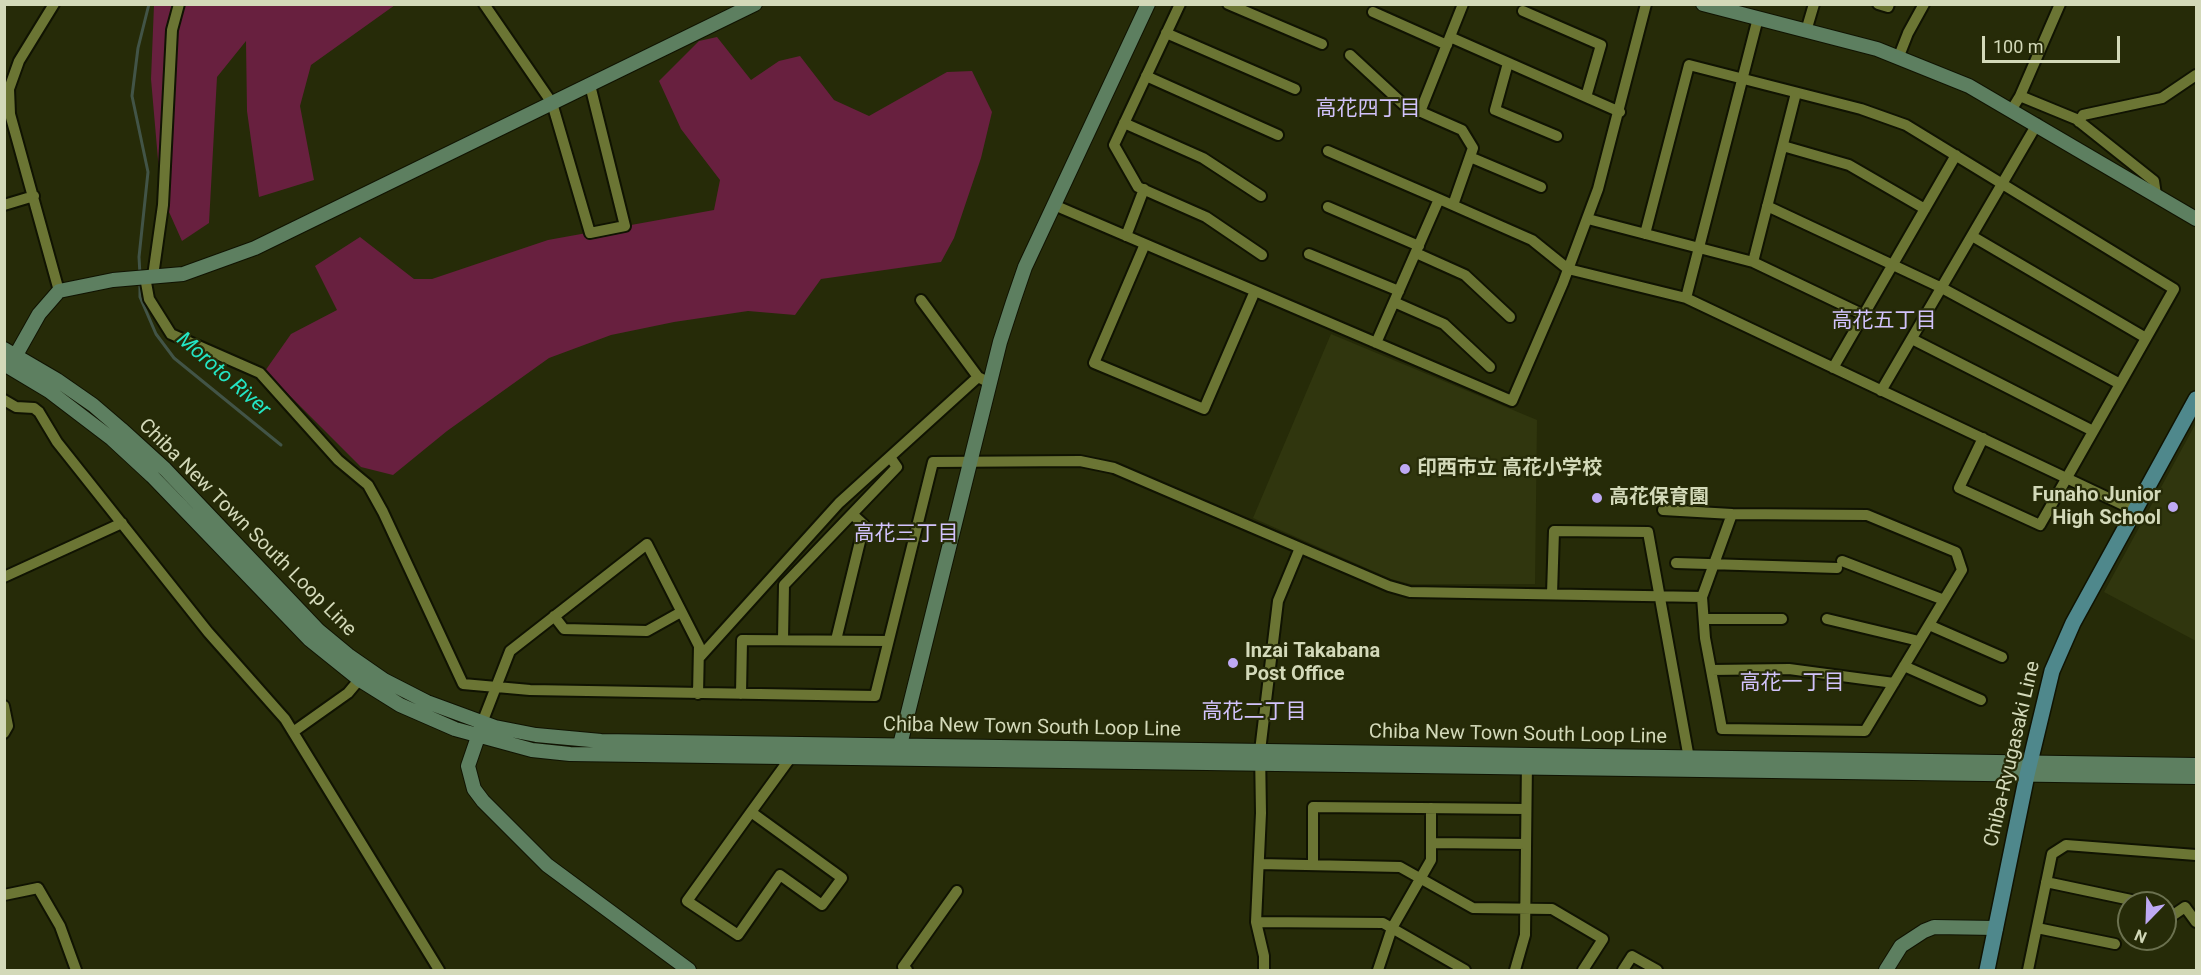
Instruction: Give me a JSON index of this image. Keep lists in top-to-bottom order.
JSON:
{
  "streets": {
    "main road": ["Chiba New Town South Loop Line", "Chiba-Ryugasaki Line"]
  },
  "crossings": [
    ["Chiba New Town South Loop Line", "Chiba-Ryugasaki Line"]
  ],
  "districts": [
    "高花四丁目",
    "高花五丁目",
    "高花三丁目",
    "高花一丁目",
    "高花二丁目"
  ],
  "water": ["Moroto River"],
  "places": [
    "印西市立 高花小学校",
    "高花保育園",
    "Funaho Junior High School",
    "Inzai Takabana Post Office"
  ],
  "scale_bar": "100 m",
  "north": "bottom left"
}
